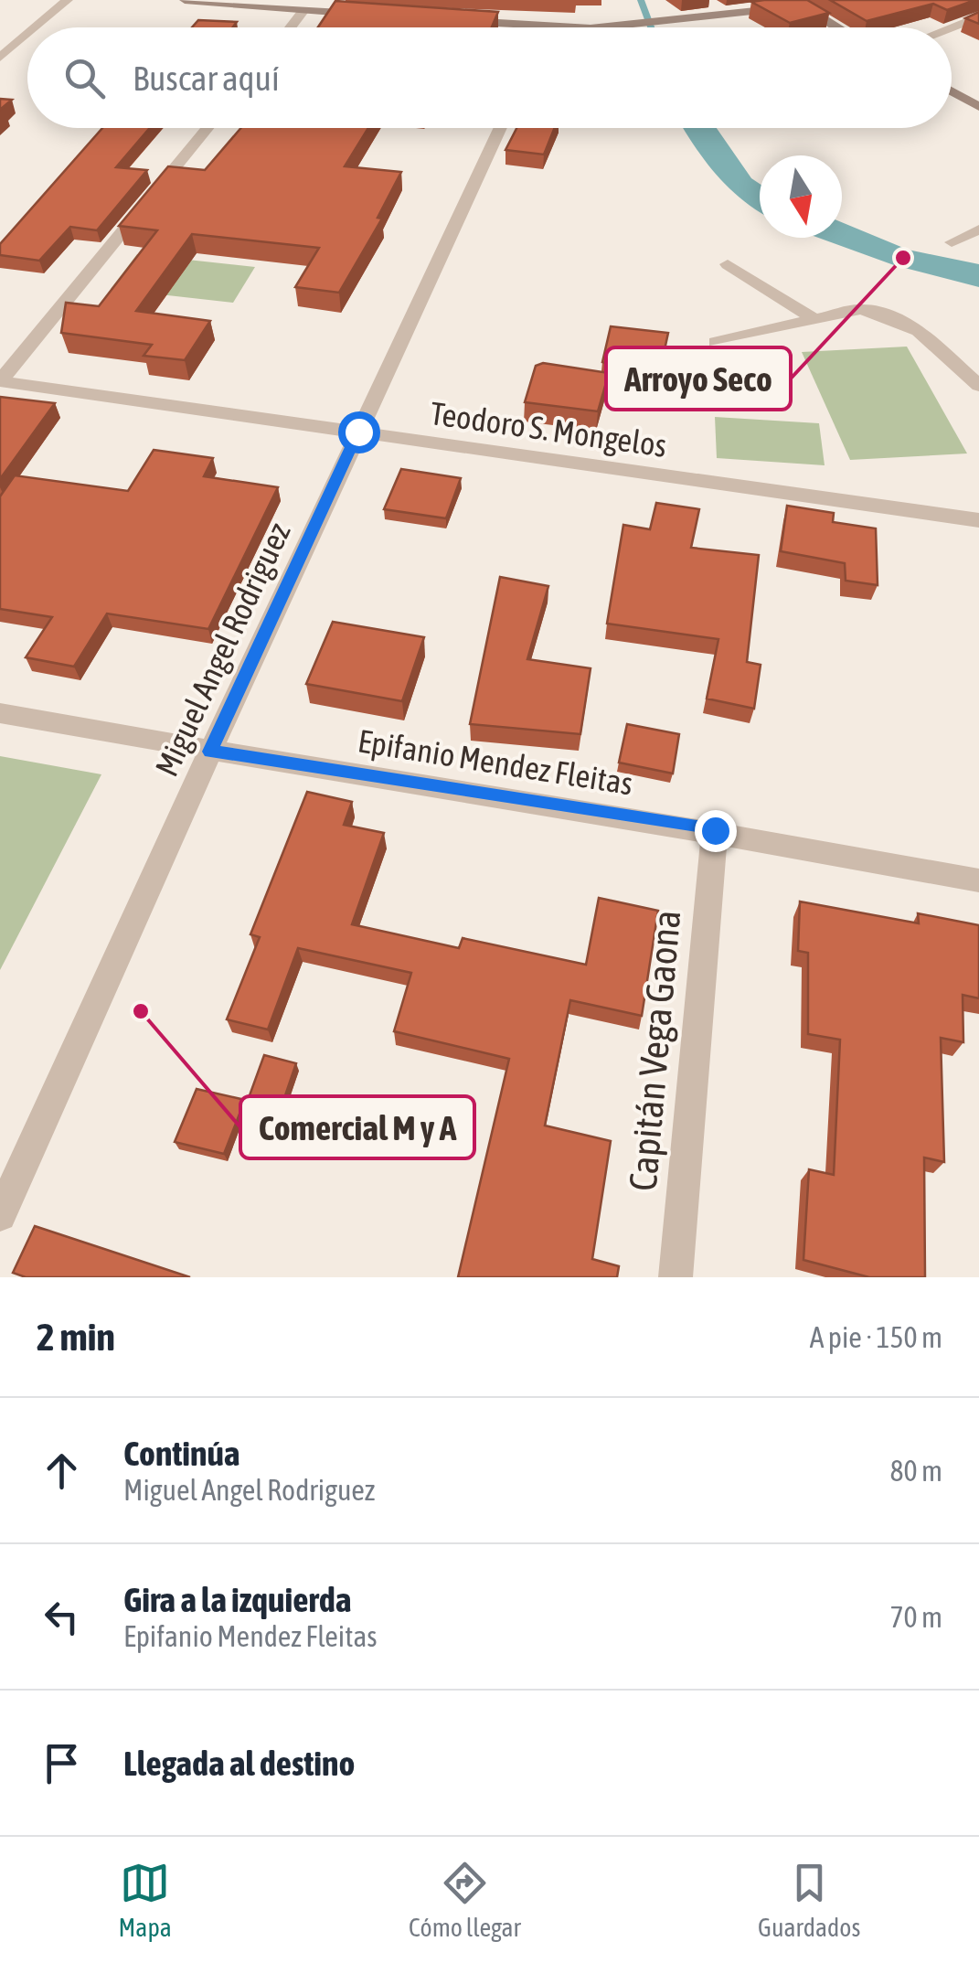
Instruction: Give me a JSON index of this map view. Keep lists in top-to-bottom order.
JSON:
{
  "streets": {
    "street": [
      "Teodoro S. Mongelos",
      "Miguel Angel Rodriguez",
      "Epifanio Mendez Fleitas",
      "Capitán Vega Gaona"
    ]
  },
  "crossings": [
    ["Teodoro S. Mongelos", "Miguel Angel Rodriguez"],
    ["Miguel Angel Rodriguez", "Epifanio Mendez Fleitas"],
    ["Epifanio Mendez Fleitas", "Capitán Vega Gaona"]
  ],
  "places": ["Arroyo Seco", "Comercial M y A"],
  "north": "bottom",
  "page": {
    "search": "Buscar aquí",
    "heading": ["2 min", "A pie · 150 m"],
    "list": [
      ["Continúa", "Miguel Angel Rodriguez", "80 m"],
      ["Gira a la izquierda", "Epifanio Mendez Fleitas", "70 m"],
      "Llegada al destino"
    ],
    "nav": ["Mapa", "Cómo llegar", "Guardados"]
  }
}
